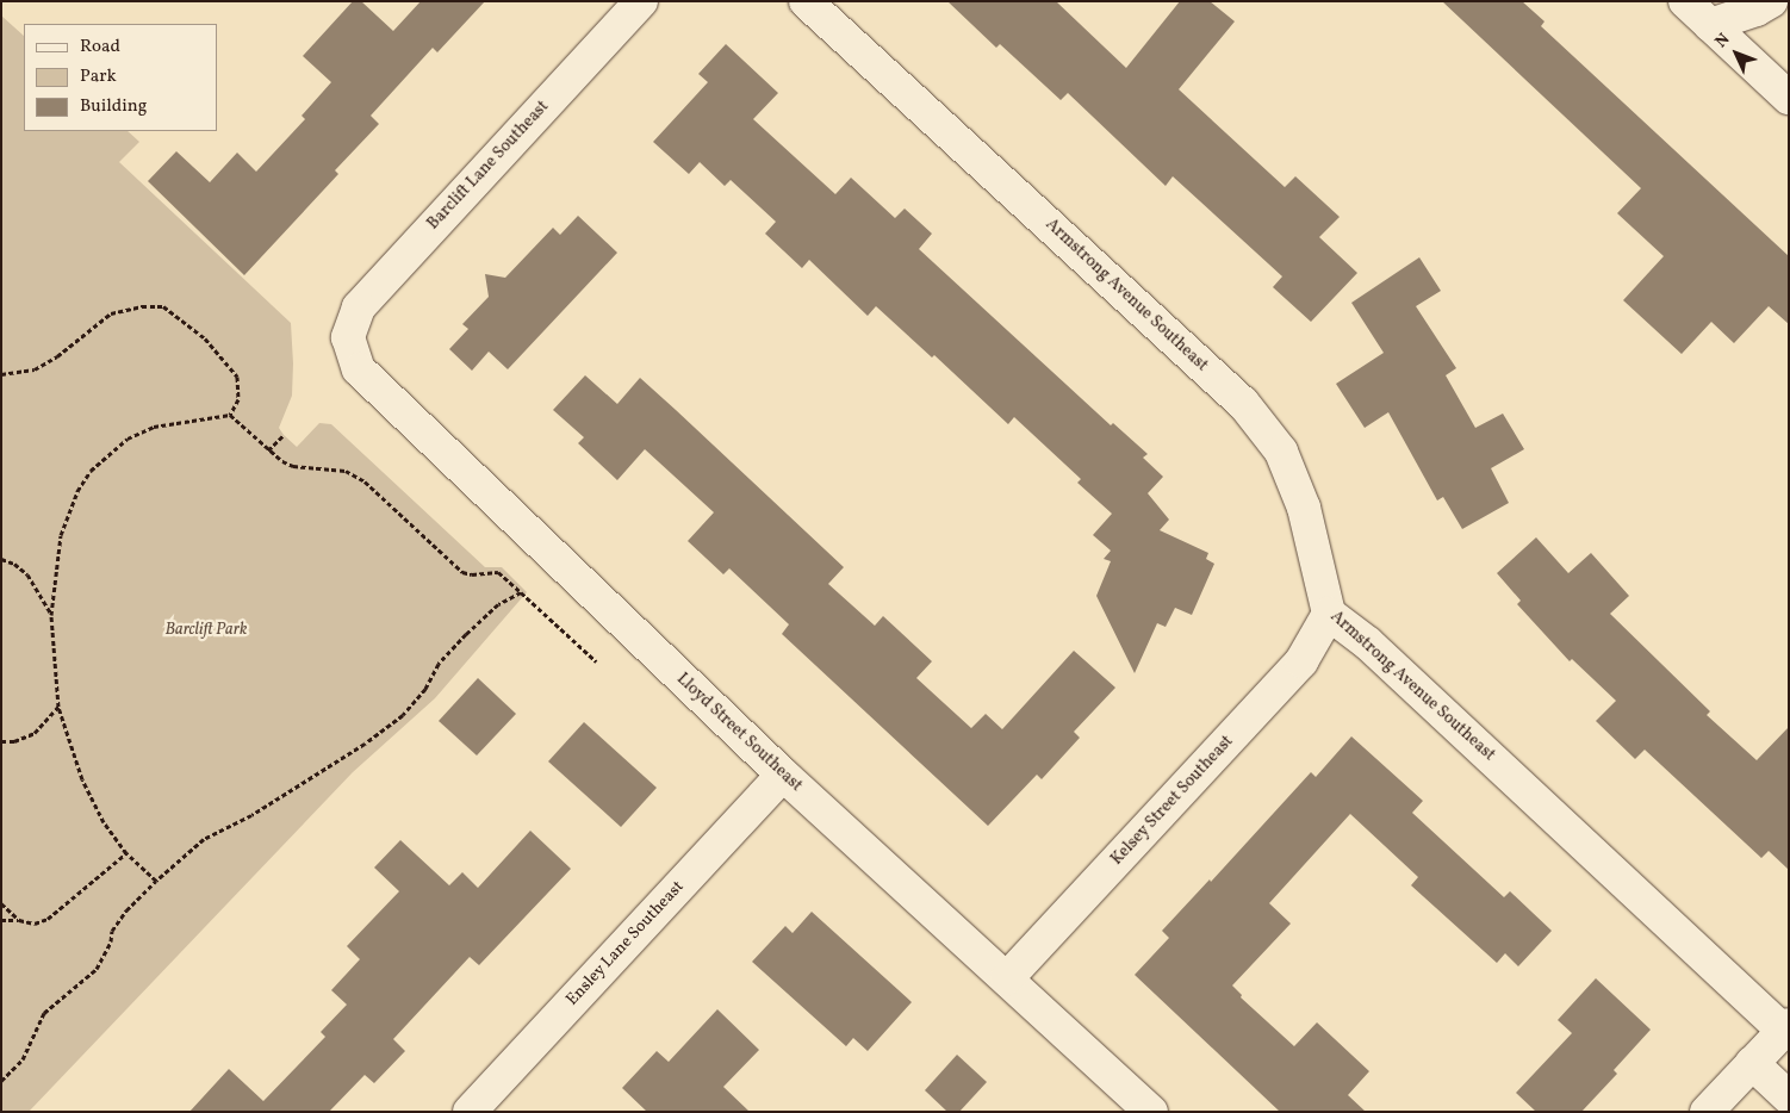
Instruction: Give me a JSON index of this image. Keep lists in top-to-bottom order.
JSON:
{
  "streets": {
    "street": [
      "Barclift Lane Southeast",
      "Armstrong Avenue Southeast",
      "Lloyd Street Southeast",
      "Kelsey Street Southeast",
      "Ensley Lane Southeast"
    ]
  },
  "crossings": [
    ["Barclift Lane Southeast", "Lloyd Street Southeast"],
    ["Armstrong Avenue Southeast", "Kelsey Street Southeast"],
    ["Lloyd Street Southeast", "Kelsey Street Southeast"],
    ["Lloyd Street Southeast", "Ensley Lane Southeast"]
  ],
  "parks": ["Barclift Park"],
  "legend": ["Road", "Park", "Building"],
  "north": "top left"
}
